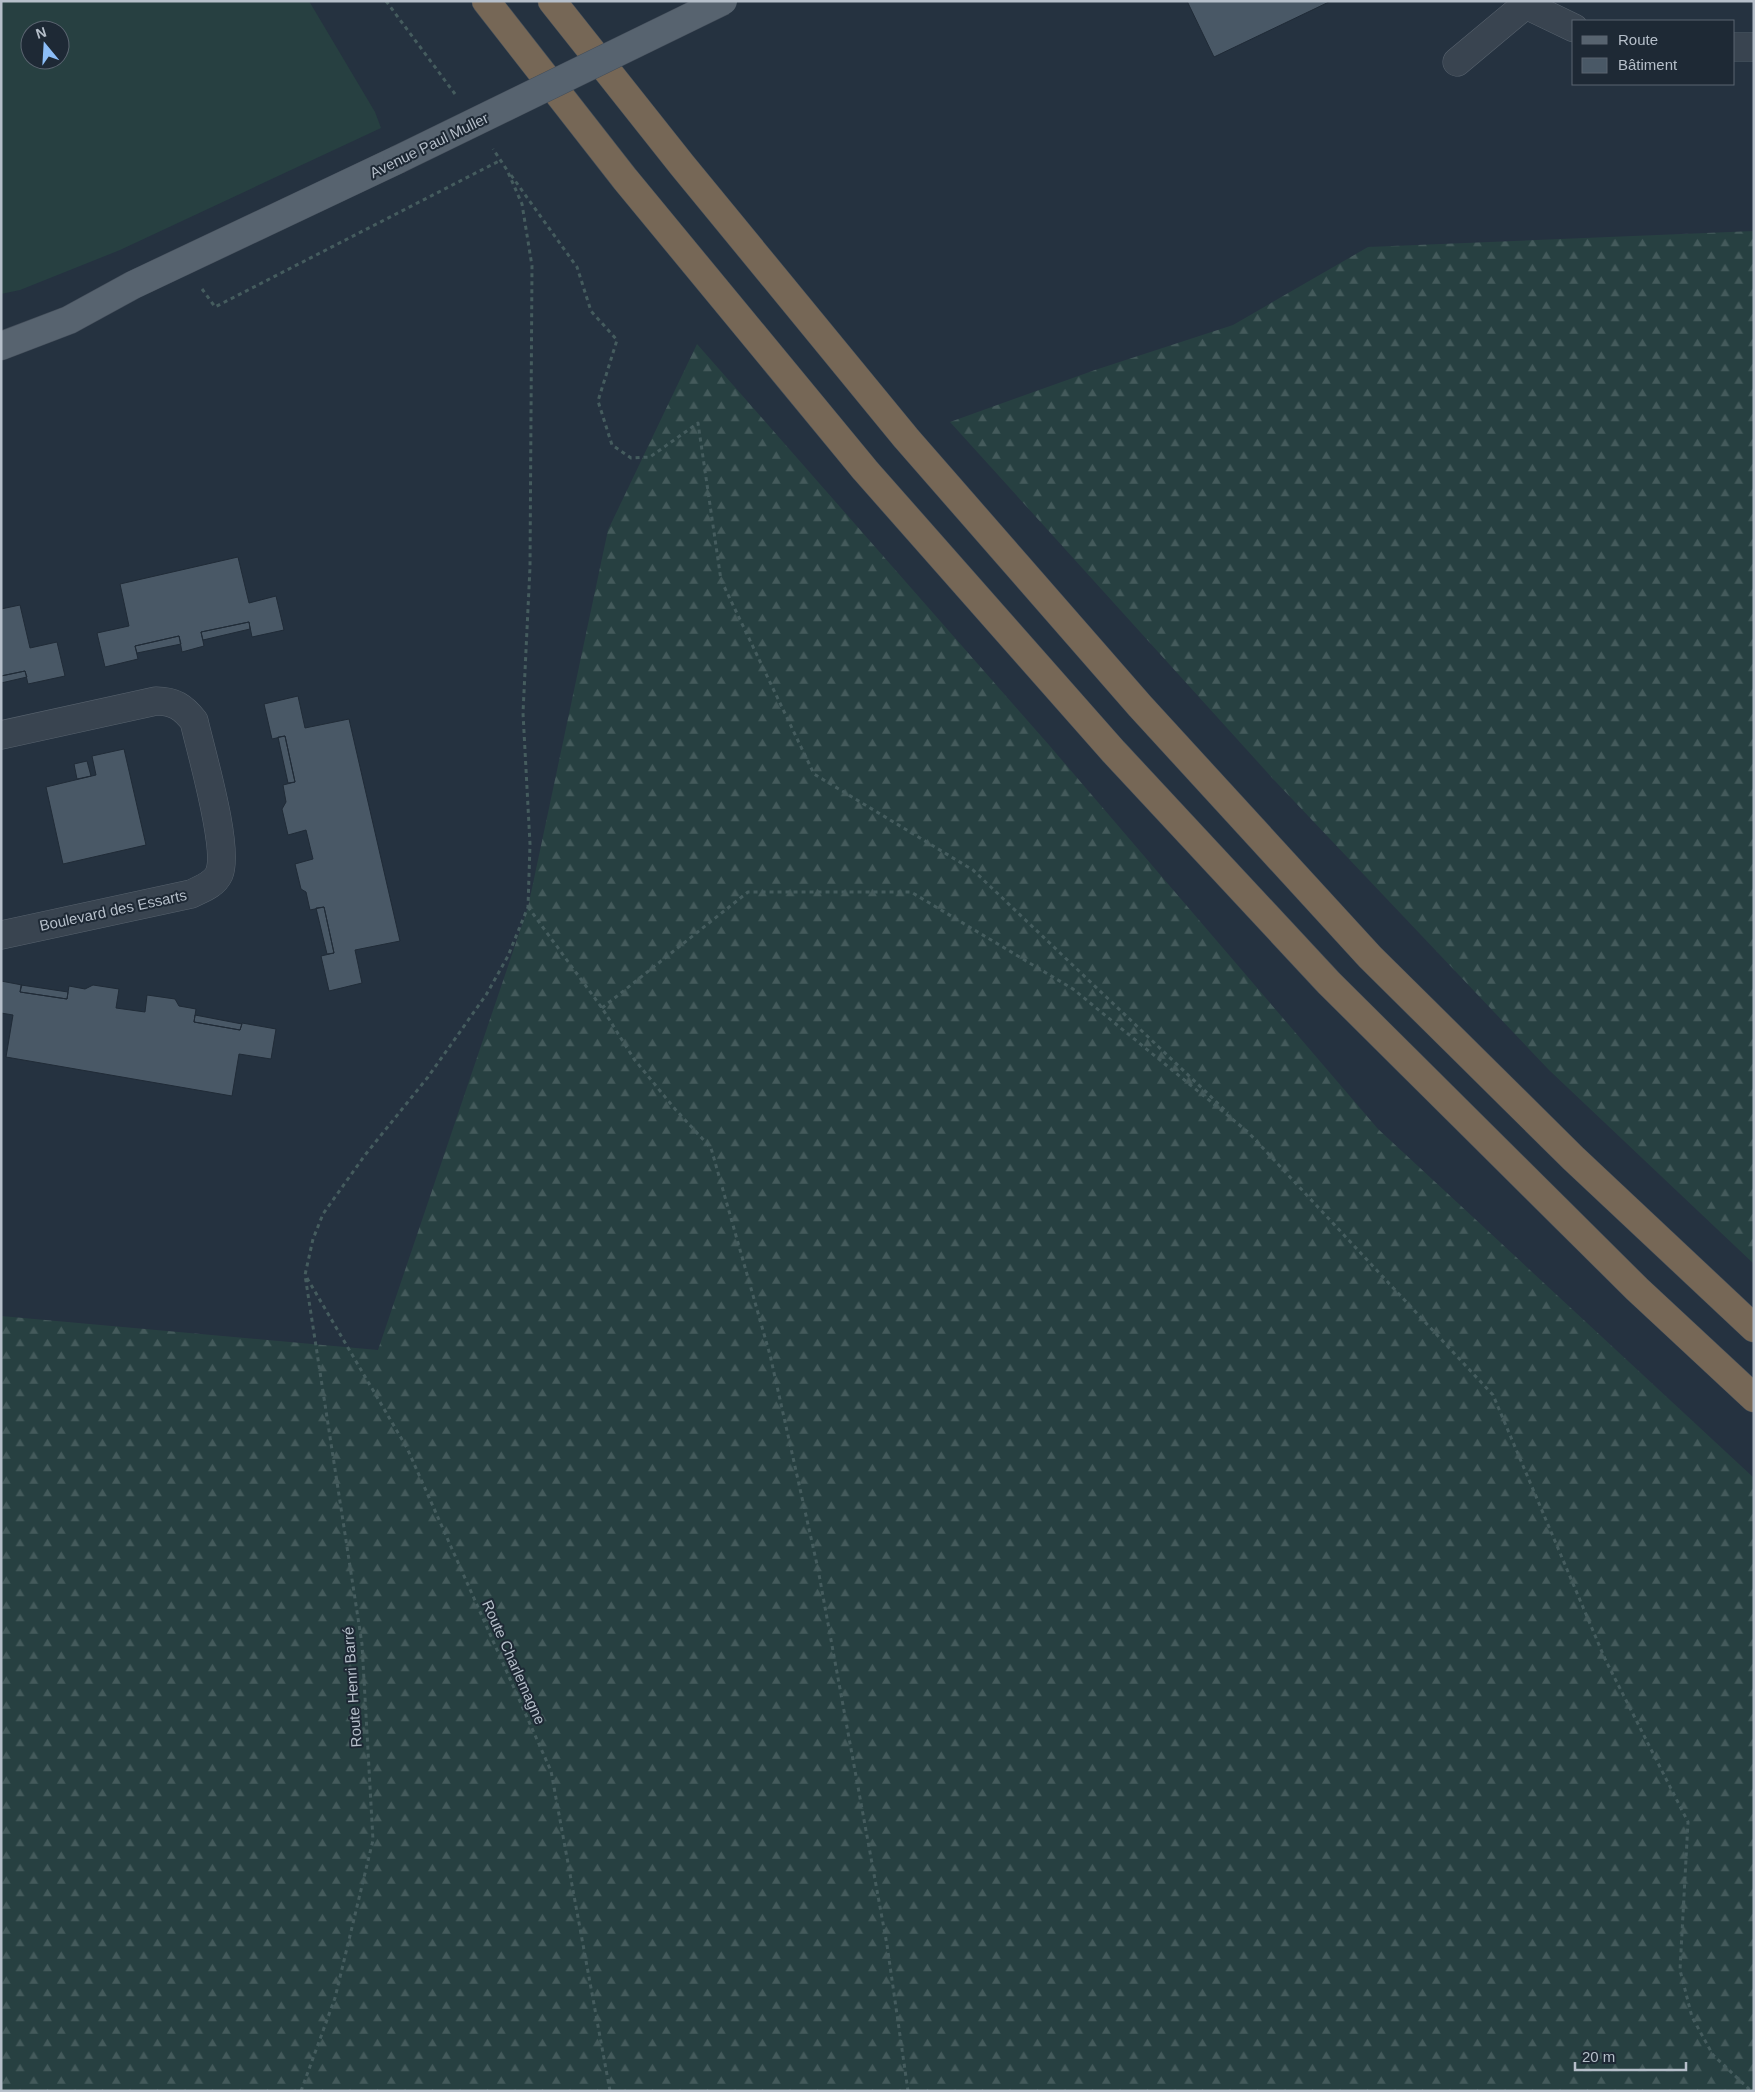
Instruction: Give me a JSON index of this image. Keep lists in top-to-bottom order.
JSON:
{
  "streets": {
    "main road": ["Avenue Paul Muller"],
    "street": ["Boulevard des Essarts"],
    "path": ["Route Charlemagne", "Route Henri Barré"]
  },
  "crossings": [
    ["Route Charlemagne", "Route Henri Barré"]
  ],
  "legend": ["Route", "Bâtiment"],
  "scale_bar": "20 m",
  "north": "top"
}
